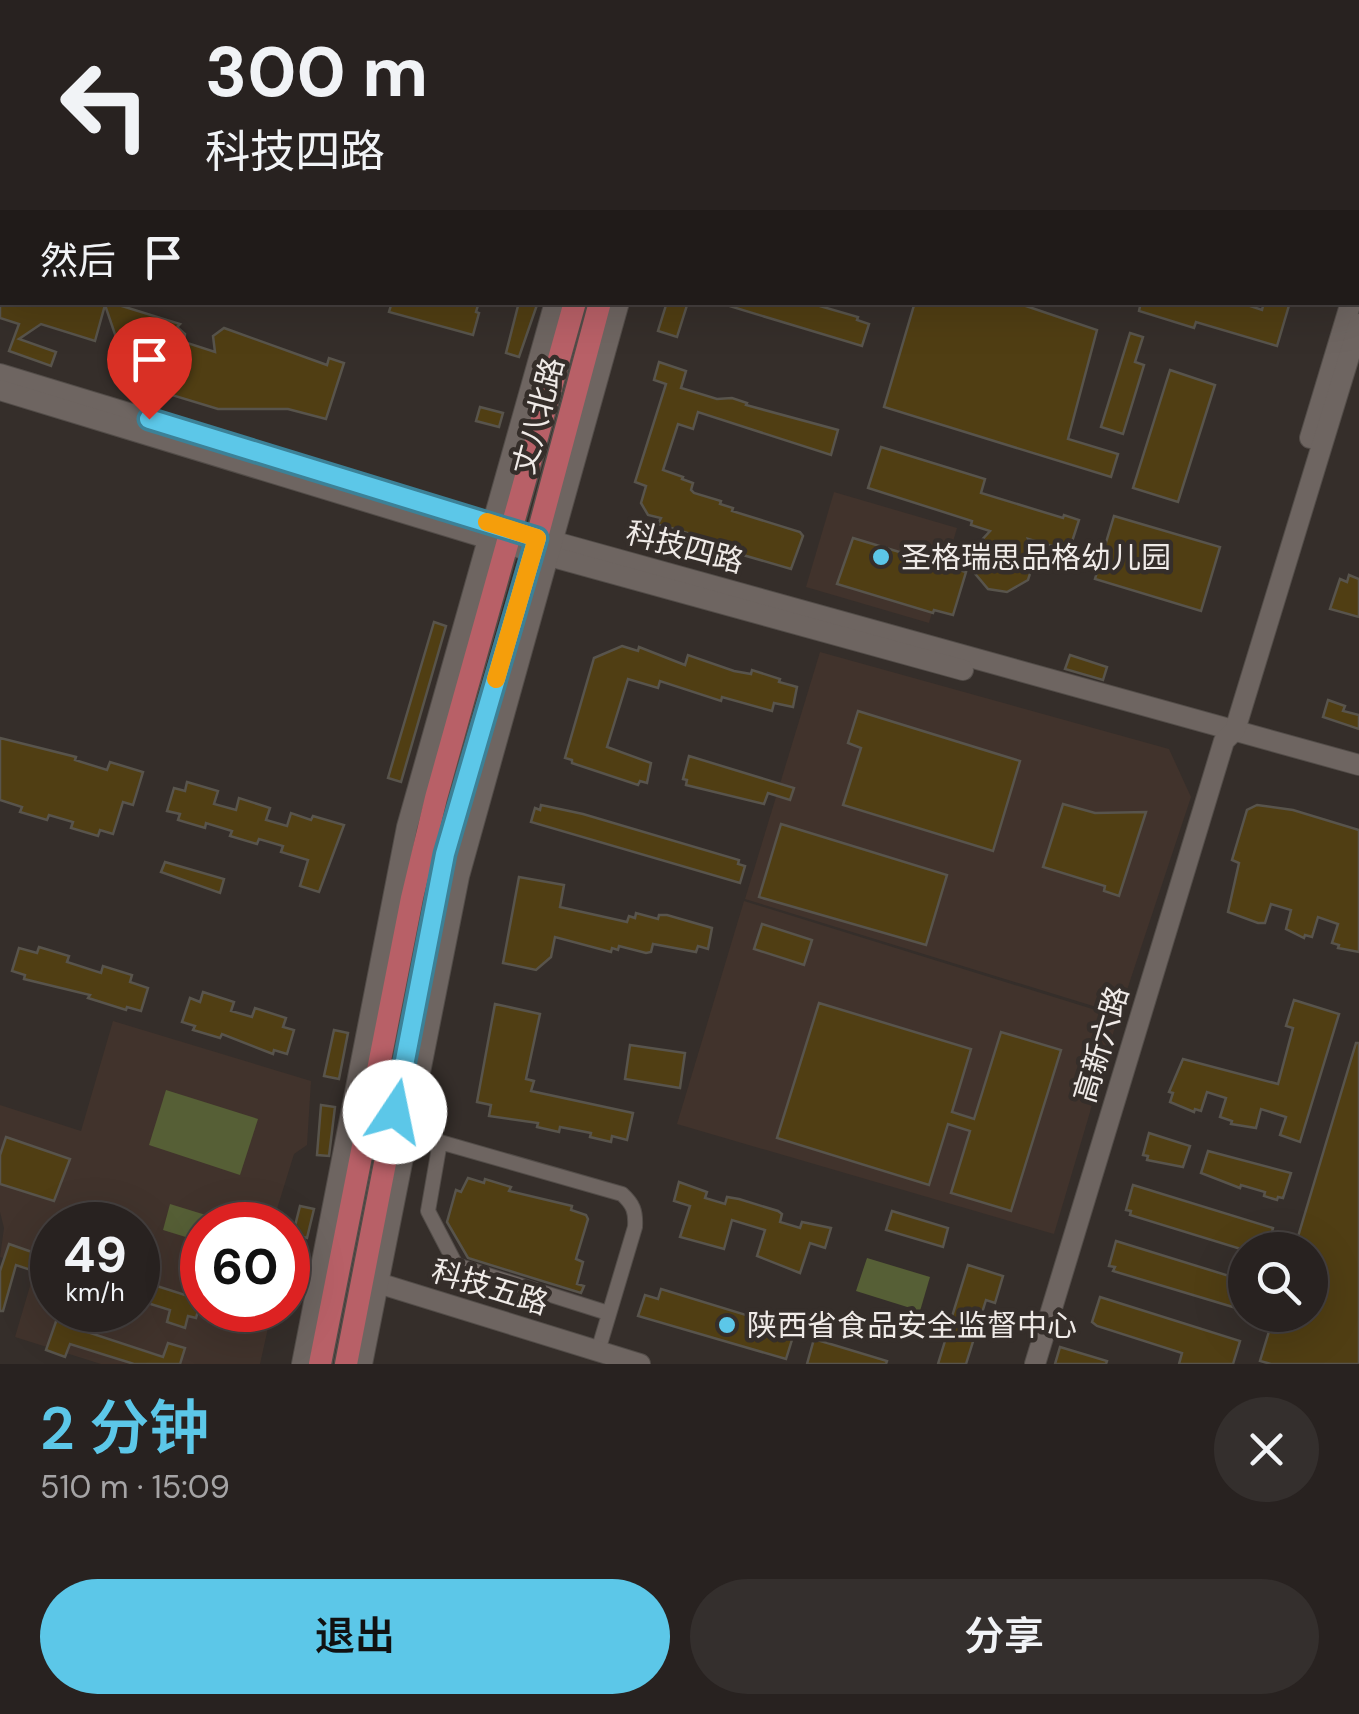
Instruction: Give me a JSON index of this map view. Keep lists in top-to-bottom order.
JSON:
{
  "streets": {
    "main road": ["丈八北路"],
    "street": ["科技四路", "高新六路", "科技五路"]
  },
  "crossings": [
    ["丈八北路", "科技四路"],
    ["丈八北路", "科技五路"],
    ["科技四路", "高新六路"]
  ],
  "places": ["圣格瑞思品格幼儿园", "陕西省食品安全监督中心"],
  "page": {
    "turn": ["300 m", "科技四路"],
    "then": "然后",
    "speed": "49 km/h",
    "limit": "60",
    "heading": ["2 分钟", "510 m · 15:09"],
    "buttons": ["退出", "分享"]
  }
}
